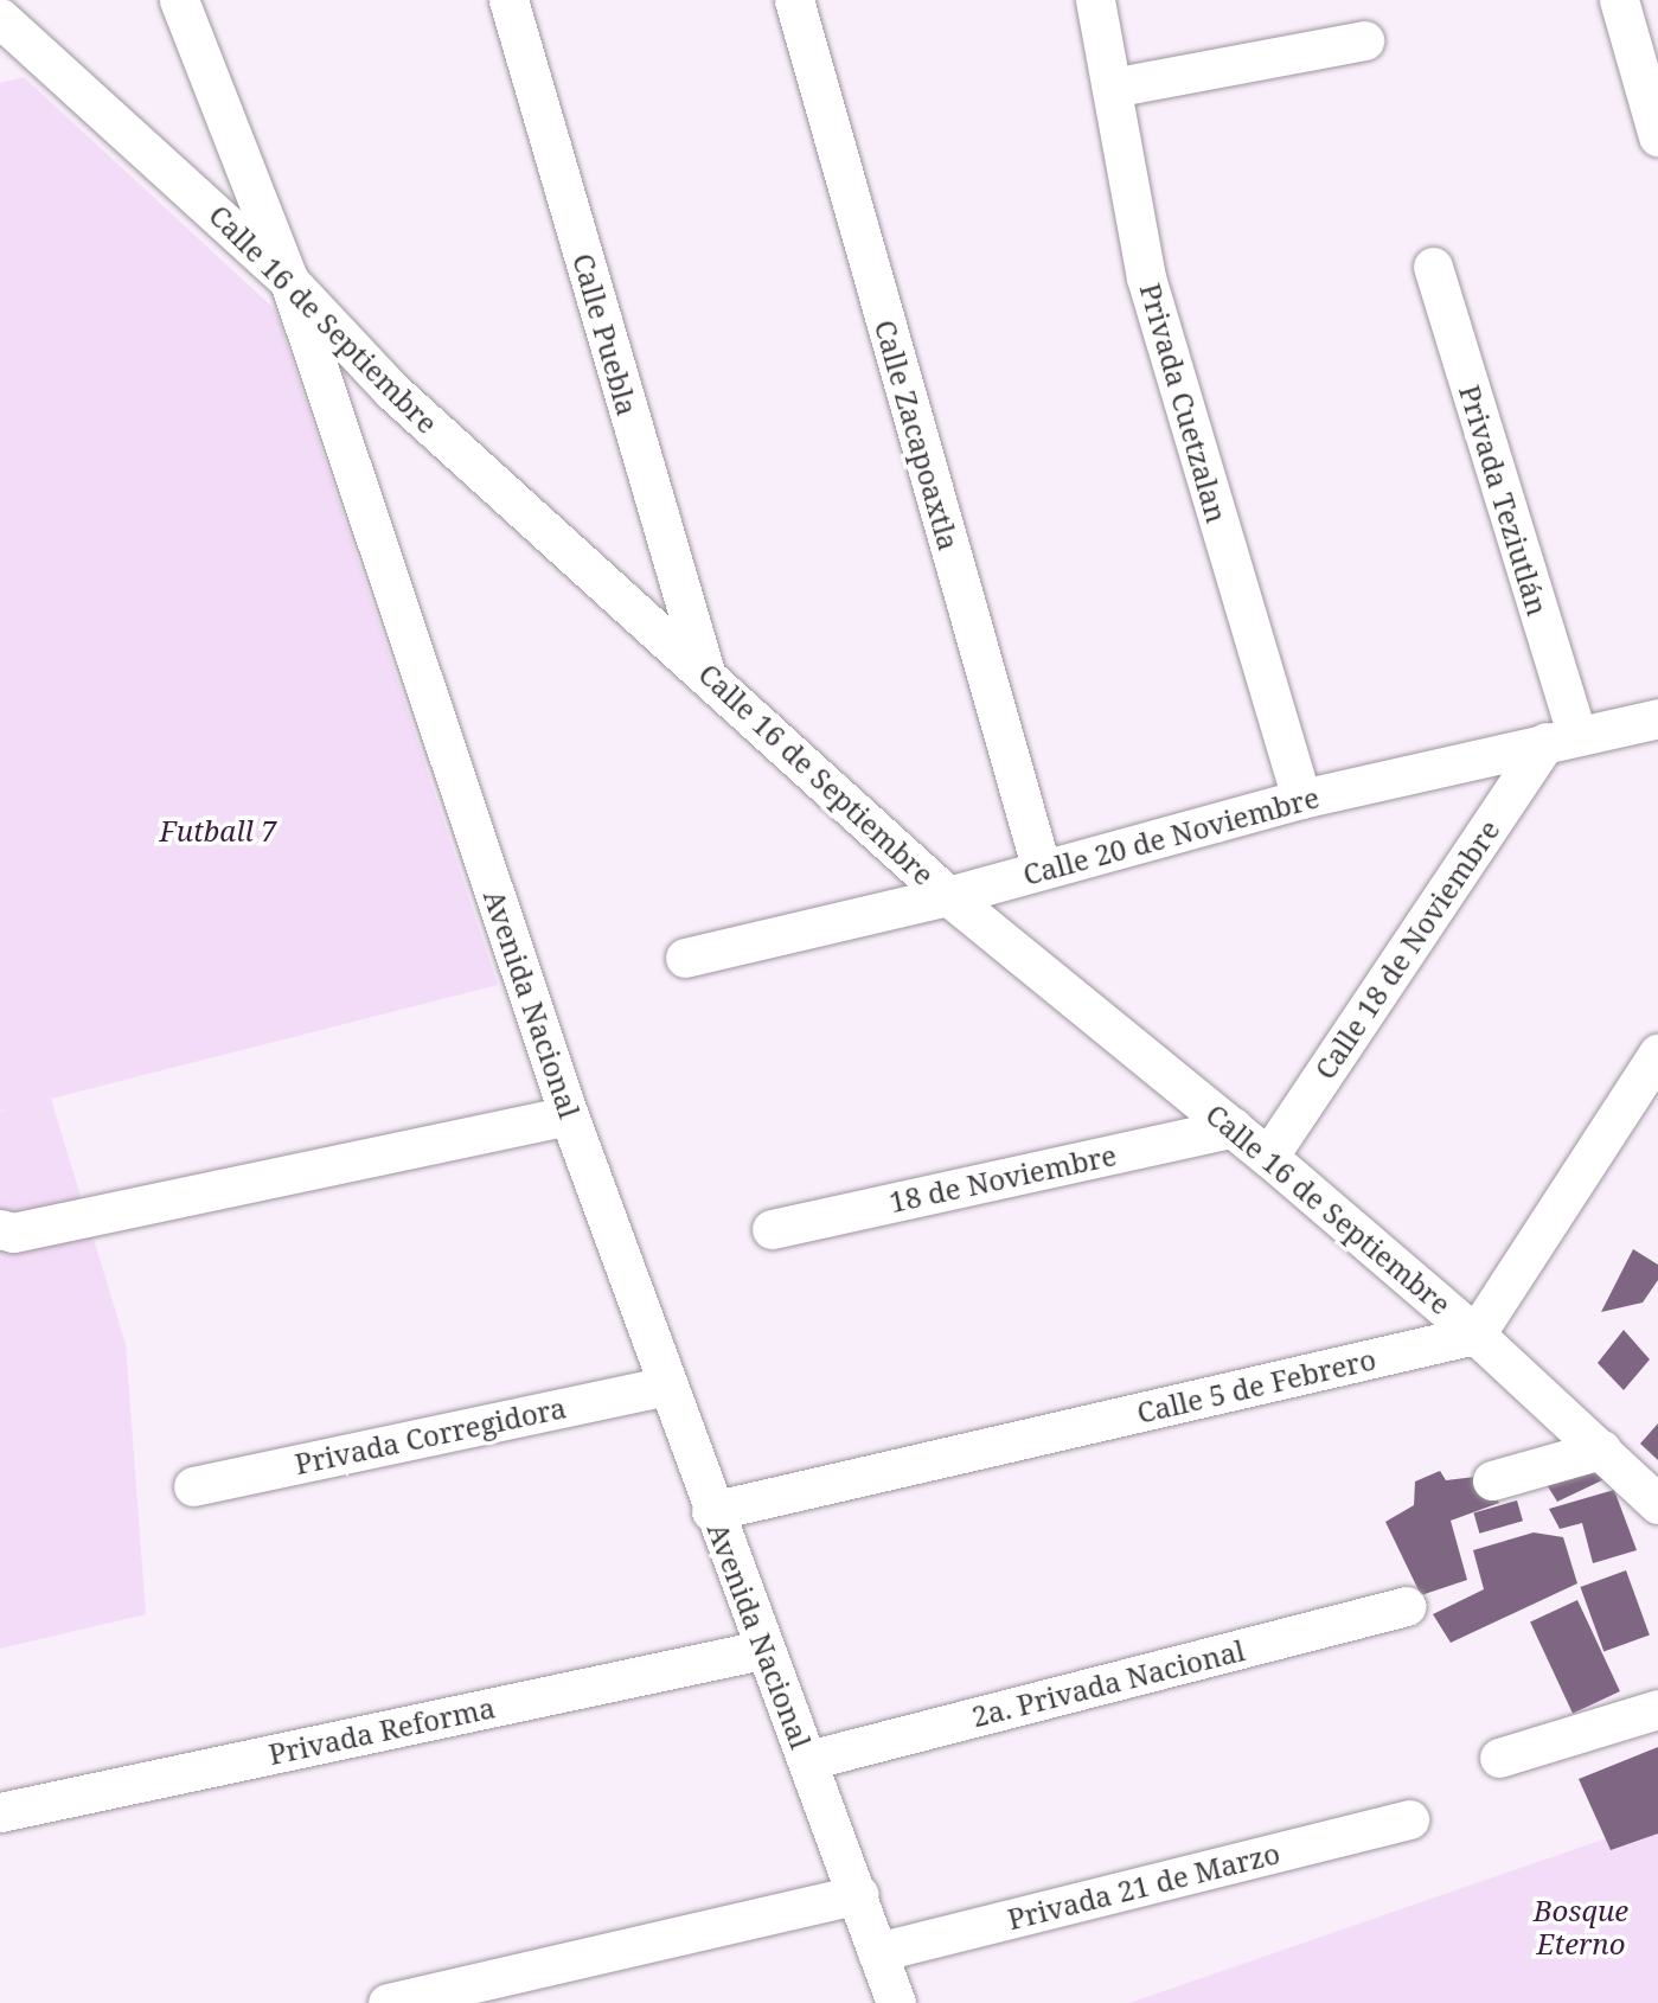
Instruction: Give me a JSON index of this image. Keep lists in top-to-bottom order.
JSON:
{
  "streets": {
    "street": [
      "Calle 16 de Septiembre",
      "Calle Puebla",
      "Privada Cuetzalan",
      "Calle Zacapoaxtla",
      "Privada Teziutlán",
      "Calle 20 de Noviembre",
      "Calle 18 de Noviembre",
      "Avenida Nacional",
      "18 de Noviembre",
      "Calle 5 de Febrero",
      "Privada Corregidora",
      "2a. Privada Nacional",
      "Privada Reforma",
      "Privada 21 de Marzo"
    ]
  },
  "crossings": [
    ["Calle 16 de Septiembre", "Calle Puebla"],
    ["Calle 16 de Septiembre", "Calle 20 de Noviembre"],
    ["Calle 16 de Septiembre", "Calle 18 de Noviembre"],
    ["Calle 16 de Septiembre", "Avenida Nacional"],
    ["Calle 16 de Septiembre", "18 de Noviembre"],
    ["Calle 16 de Septiembre", "Calle 5 de Febrero"],
    ["Privada Cuetzalan", "Calle 20 de Noviembre"],
    ["Calle Zacapoaxtla", "Calle 20 de Noviembre"],
    ["Privada Teziutlán", "Calle 20 de Noviembre"],
    ["Privada Teziutlán", "Calle 18 de Noviembre"],
    ["Calle 20 de Noviembre", "Calle 18 de Noviembre"],
    ["Avenida Nacional", "Calle 5 de Febrero"],
    ["Avenida Nacional", "Privada Corregidora"],
    ["Avenida Nacional", "2a. Privada Nacional"],
    ["Avenida Nacional", "Privada Reforma"],
    ["Avenida Nacional", "Privada 21 de Marzo"]
  ],
  "parks": ["Futball 7", "Bosque Eterno"]
}
